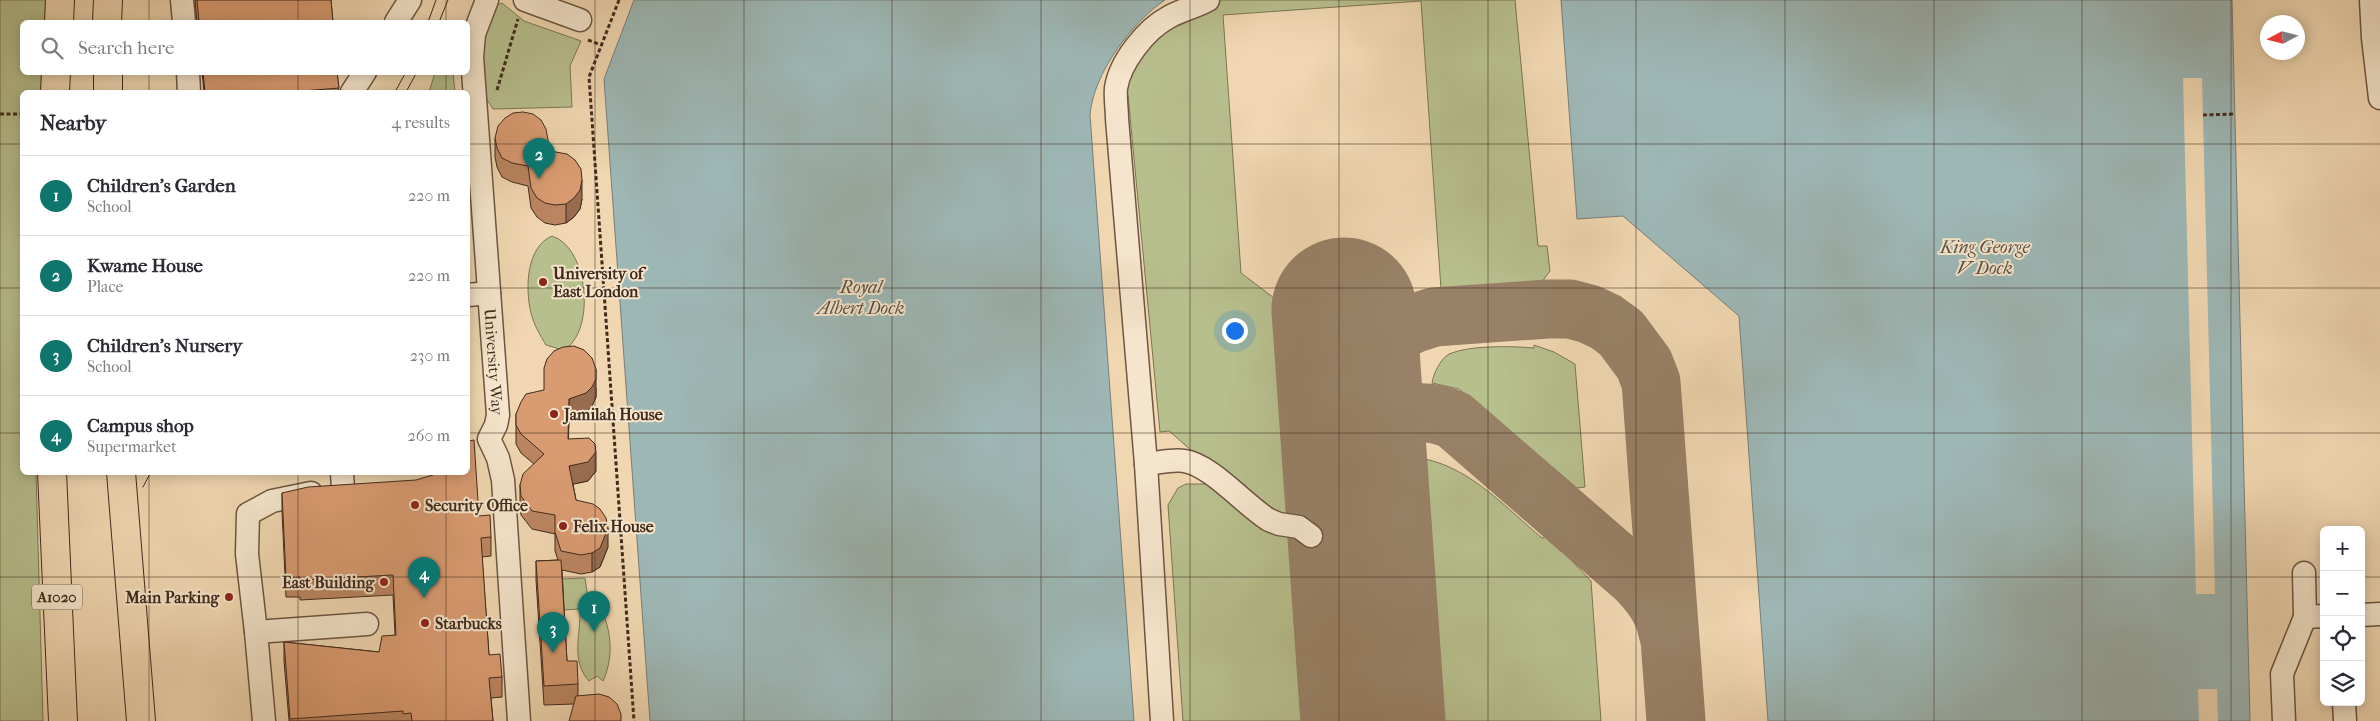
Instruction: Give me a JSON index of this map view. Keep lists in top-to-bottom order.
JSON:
{
  "streets": {
    "main road": ["A1020"],
    "lane": ["University Way"]
  },
  "water": ["King George V Dock", "Royal Albert Dock"],
  "places": [
    "University of East London",
    "Jamilah House",
    "Security Office",
    "Felix House",
    "East Building",
    "Main Parking",
    "Starbucks"
  ],
  "north": "left",
  "page": {
    "search": "Search here",
    "heading": ["Nearby", "4 results"],
    "pins": [
      "2",
      "4",
      "1",
      "3"
    ],
    "list": [
      {
        "mark": "1",
        "name": "Children's Garden",
        "note": "School",
        "value": "220 m"
      },
      {
        "mark": "2",
        "name": "Kwame House",
        "note": "Place",
        "value": "220 m"
      },
      {
        "mark": "3",
        "name": "Children's Nursery",
        "note": "School",
        "value": "230 m"
      },
      {
        "mark": "4",
        "name": "Campus shop",
        "note": "Supermarket",
        "value": "260 m"
      }
    ],
    "map_buttons": ["+", "−"]
  }
}
